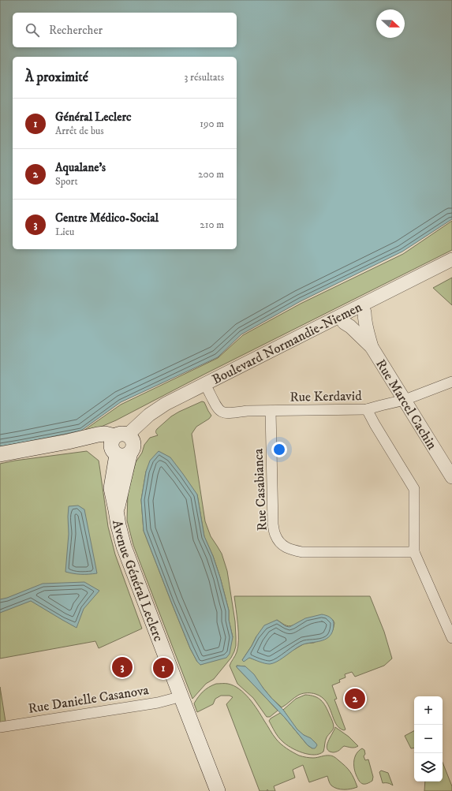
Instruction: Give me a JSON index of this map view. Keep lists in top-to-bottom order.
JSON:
{
  "streets": {
    "main road": ["Avenue Général Leclerc"],
    "street": [
      "Boulevard Normandie-Niemen",
      "Rue Kerdavid",
      "Rue Marcel Cachin",
      "Rue Casabianca",
      "Rue Danielle Casanova"
    ]
  },
  "crossings": [
    ["Boulevard Normandie-Niemen", "Rue Kerdavid"],
    ["Boulevard Normandie-Niemen", "Rue Marcel Cachin"],
    ["Boulevard Normandie-Niemen", "Avenue Général Leclerc"],
    ["Rue Kerdavid", "Rue Marcel Cachin"],
    ["Rue Kerdavid", "Rue Casabianca"],
    ["Avenue Général Leclerc", "Rue Danielle Casanova"]
  ],
  "north": "right",
  "page": {
    "search": "Rechercher",
    "heading": ["À proximité", "3 résultats"],
    "list": [
      {
        "mark": "1",
        "name": "Général Leclerc",
        "note": "Arrêt de bus",
        "value": "190 m"
      },
      {
        "mark": "2",
        "name": "Aqualane's",
        "note": "Sport",
        "value": "200 m"
      },
      {
        "mark": "3",
        "name": "Centre Médico-Social",
        "note": "Lieu",
        "value": "210 m"
      }
    ],
    "pins": ["3", "1", "2"],
    "map_buttons": ["+", "−"]
  }
}
